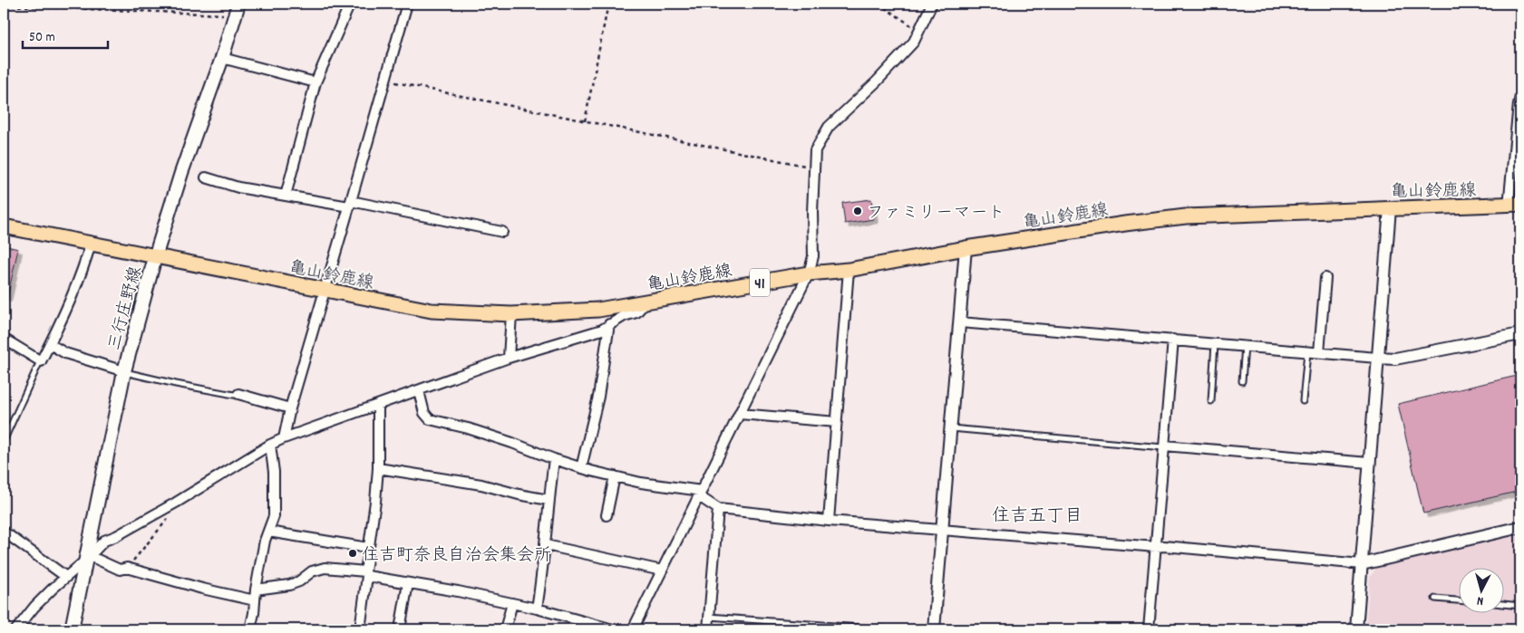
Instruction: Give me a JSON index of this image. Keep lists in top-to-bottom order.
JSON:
{
  "streets": {
    "main road": ["亀山鈴鹿線", "41", "三行庄野線"]
  },
  "crossings": [
    ["亀山鈴鹿線", "三行庄野線"]
  ],
  "districts": ["住吉五丁目"],
  "places": ["ファミリーマート", "住吉町奈良自治会集会所"],
  "scale_bar": "50 m",
  "north": "bottom"
}
